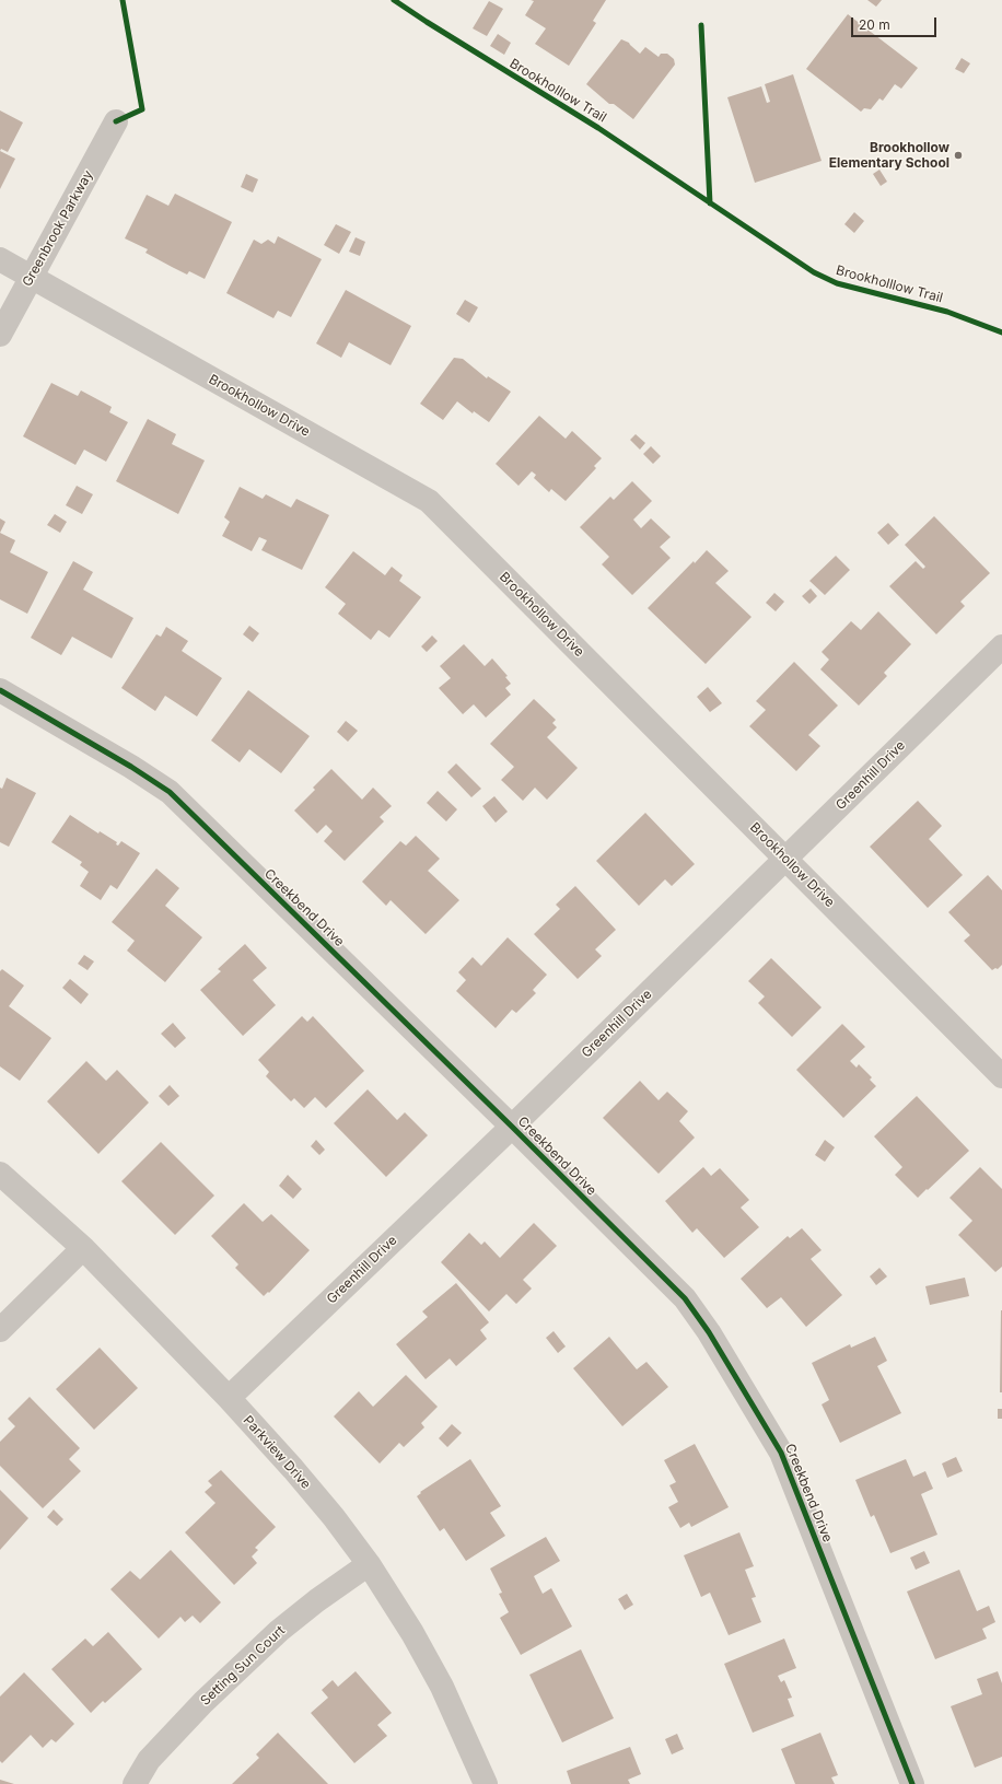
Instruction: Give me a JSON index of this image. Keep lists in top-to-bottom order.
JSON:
{
  "streets": {
    "street": [
      "Greenbrook Parkway",
      "Brookhollow Drive",
      "Greenhill Drive",
      "Creekbend Drive",
      "Parkview Drive",
      "Setting Sun Court"
    ],
    "cycle path": ["Brookholllow Trail"]
  },
  "crossings": [
    ["Greenbrook Parkway", "Brookhollow Drive"],
    ["Brookhollow Drive", "Greenhill Drive"],
    ["Greenhill Drive", "Creekbend Drive"],
    ["Greenhill Drive", "Parkview Drive"],
    ["Parkview Drive", "Setting Sun Court"]
  ],
  "places": ["Brookhollow Elementary School"],
  "scale_bar": "20 m"
}
